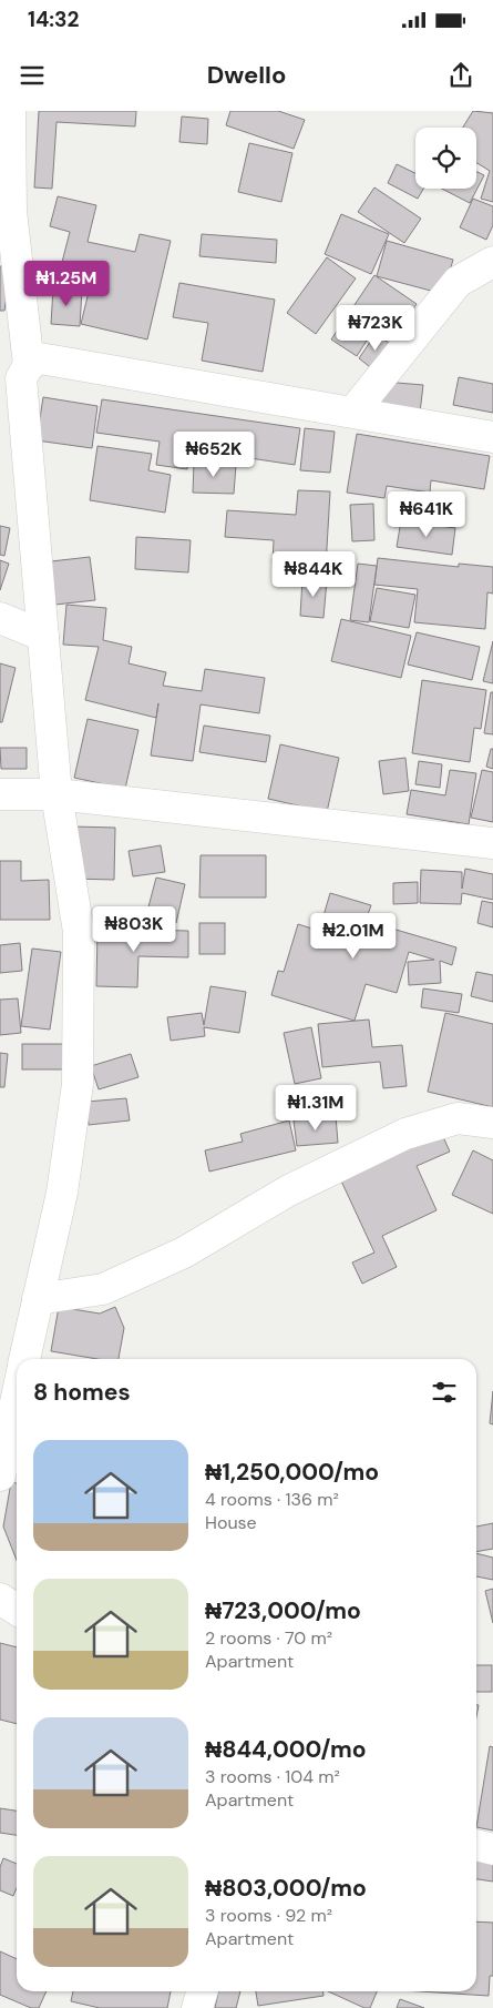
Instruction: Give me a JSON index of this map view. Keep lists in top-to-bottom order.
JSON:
{
  "page": {
    "status": "14:32",
    "header": "Dwello",
    "price": [
      "₦1.25M",
      "₦723K",
      "₦652K",
      "₦641K",
      "₦844K",
      "₦803K",
      "₦2.01M",
      "₦1.31M"
    ],
    "heading": "8 homes",
    "list": [
      {
        "name": "₦1,250,000/mo",
        "note": "4 rooms · 136 m² · House"
      },
      {
        "name": "₦723,000/mo",
        "note": "2 rooms · 70 m² · Apartment"
      },
      {
        "name": "₦844,000/mo",
        "note": "3 rooms · 104 m² · Apartment"
      },
      {
        "name": "₦803,000/mo",
        "note": "3 rooms · 92 m² · Apartment"
      }
    ]
  }
}
